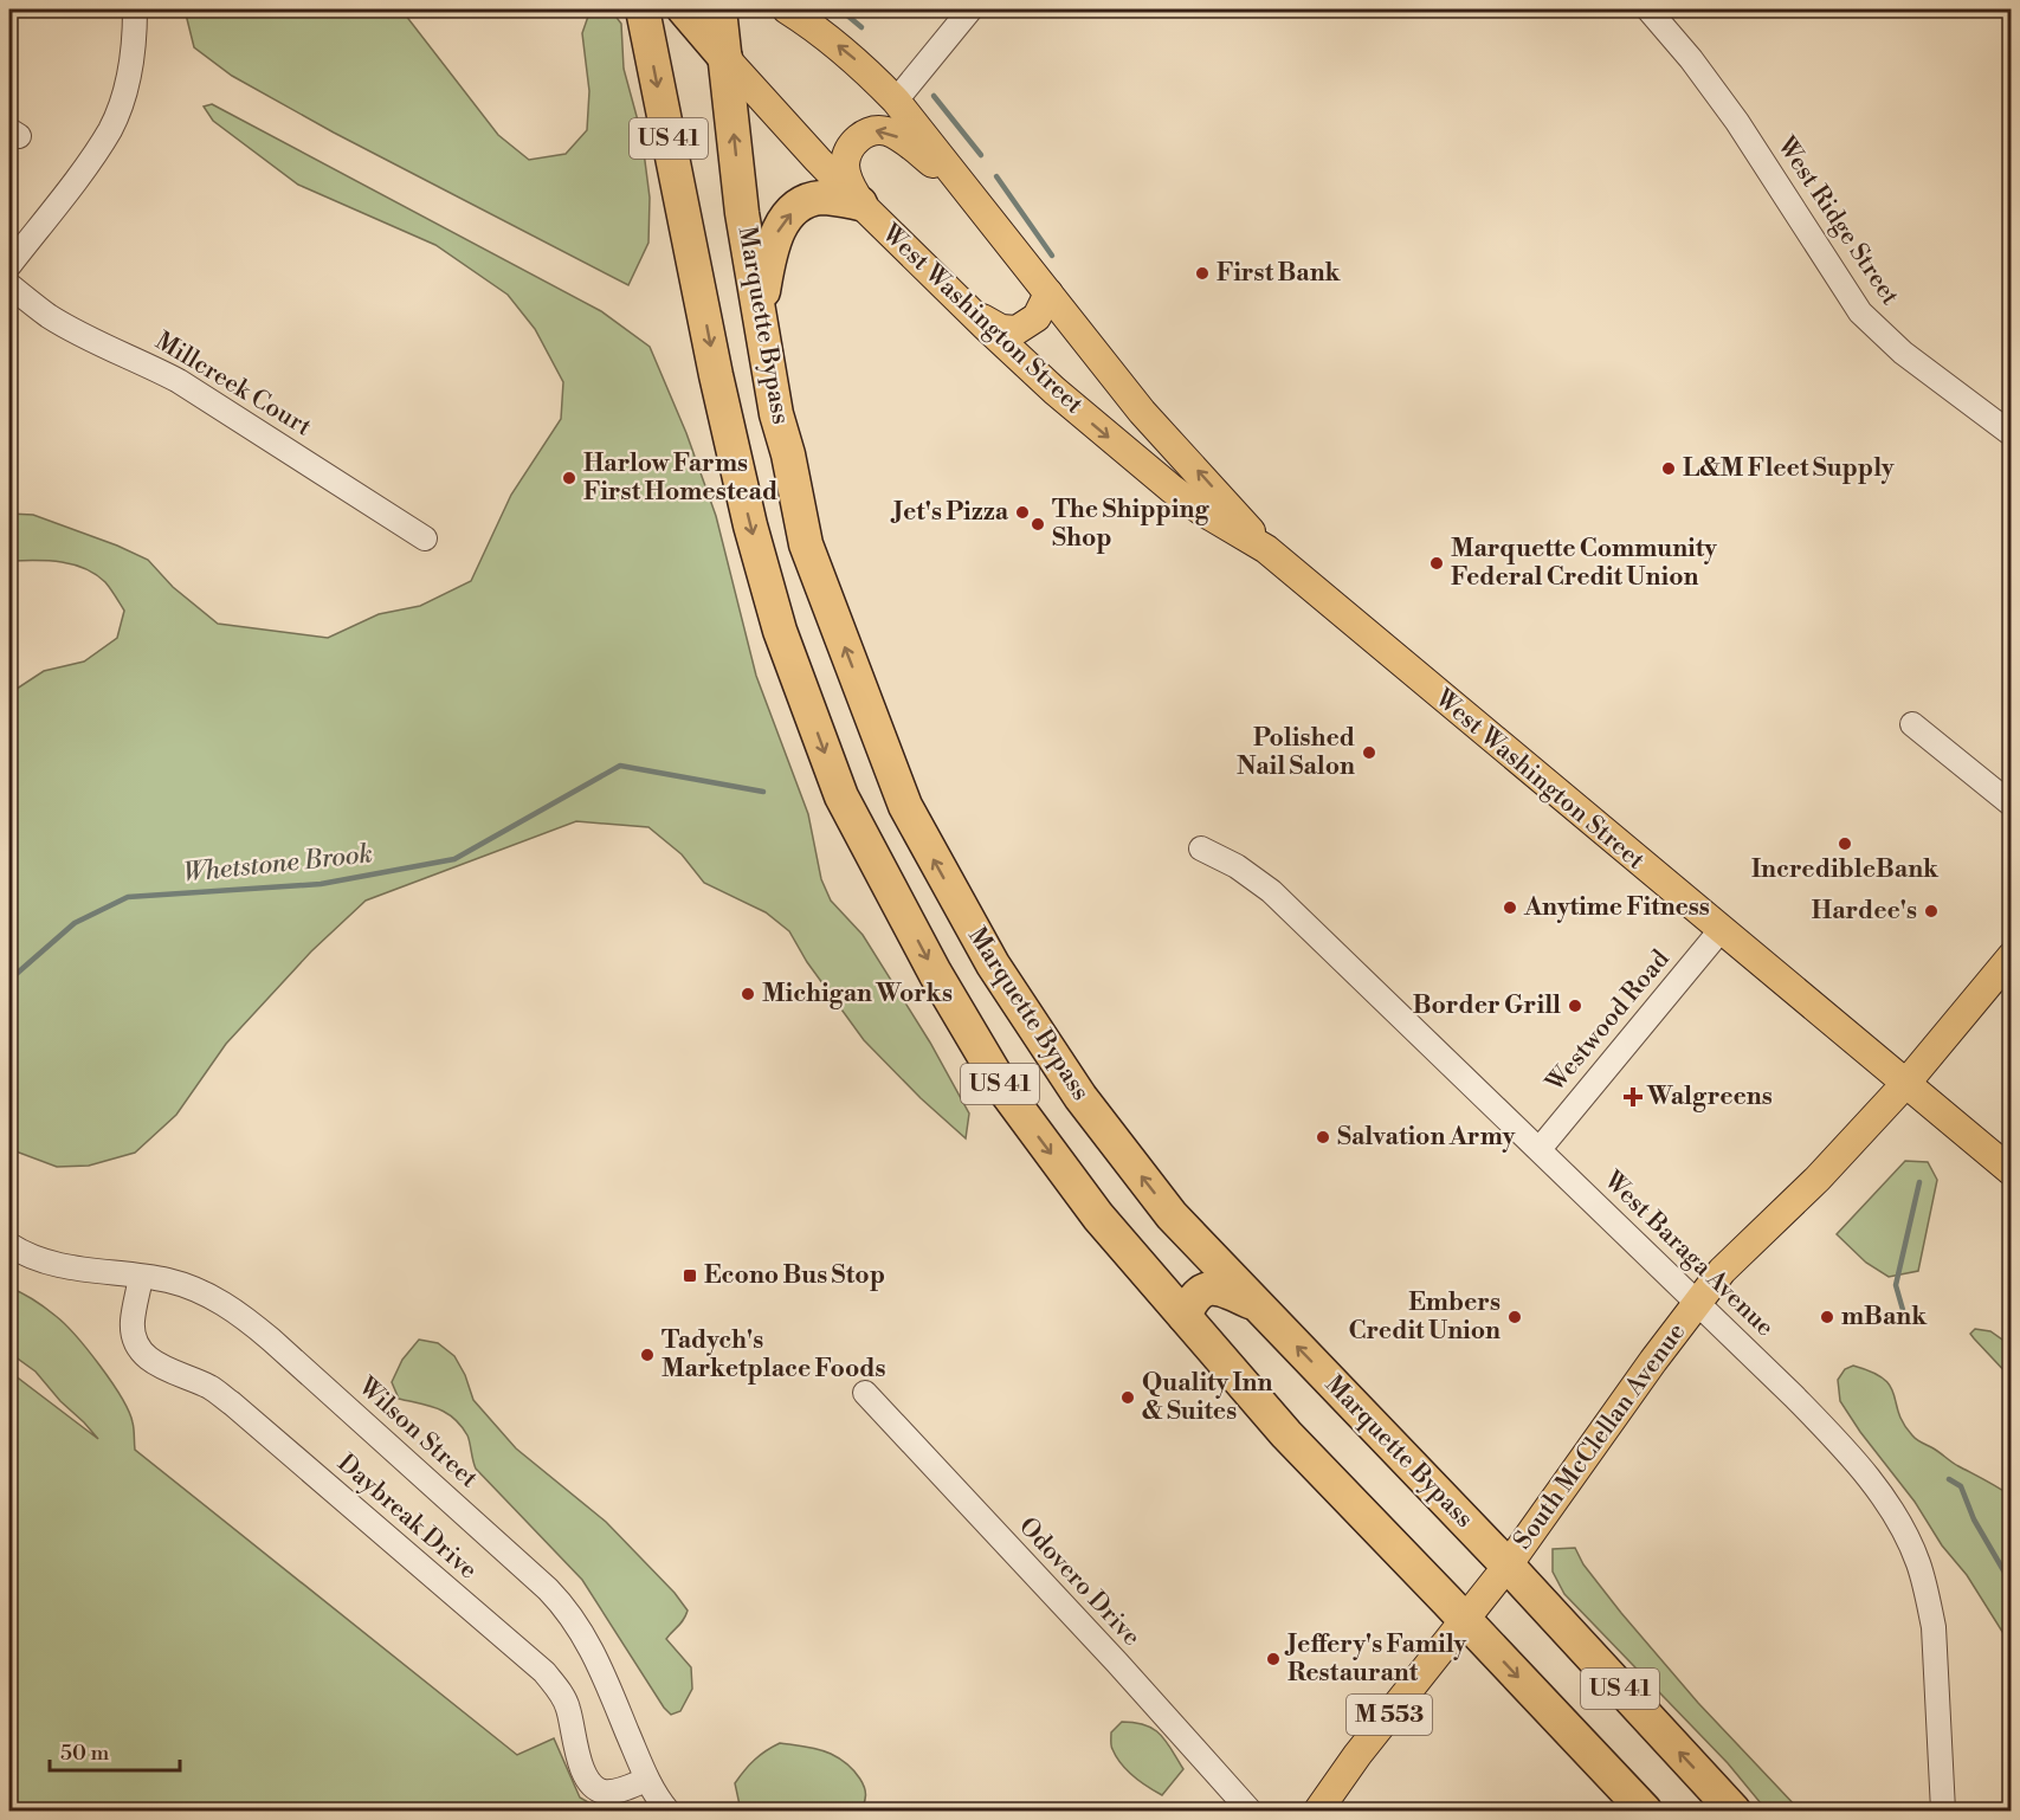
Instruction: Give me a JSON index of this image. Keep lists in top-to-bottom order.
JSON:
{
  "streets": {
    "highway": ["US 41", "Marquette Bypass"],
    "main road": ["West Washington Street", "South McClellan Avenue", "M 553"],
    "street": [
      "West Ridge Street",
      "Millcreek Court",
      "Westwood Road",
      "West Baraga Avenue",
      "Wilson Street",
      "Daybreak Drive",
      "Odovero Drive"
    ]
  },
  "crossings": [
    ["West Washington Street", "Marquette Bypass"],
    ["West Washington Street", "Westwood Road"],
    ["West Washington Street", "South McClellan Avenue"],
    ["Marquette Bypass", "South McClellan Avenue"],
    ["Westwood Road", "West Baraga Avenue"],
    ["West Baraga Avenue", "South McClellan Avenue"],
    ["Wilson Street", "Daybreak Drive"]
  ],
  "water": ["Whetstone Brook"],
  "places": {
    "other": [
      "First Bank",
      "L&M Fleet Supply",
      "Harlow Farms First Homestead",
      "Jet's Pizza",
      "The Shipping Shop",
      "Marquette Community Federal Credit Union",
      "Polished Nail Salon",
      "IncredibleBank",
      "Anytime Fitness",
      "Hardee's",
      "Michigan Works",
      "Border Grill",
      "Salvation Army",
      "Embers Credit Union",
      "mBank",
      "Tadych's Marketplace Foods",
      "Quality Inn & Suites",
      "Jeffery's Family Restaurant"
    ],
    "health": ["Walgreens"],
    "transit": ["Econo Bus Stop"]
  },
  "scale_bar": "50 m"
}
